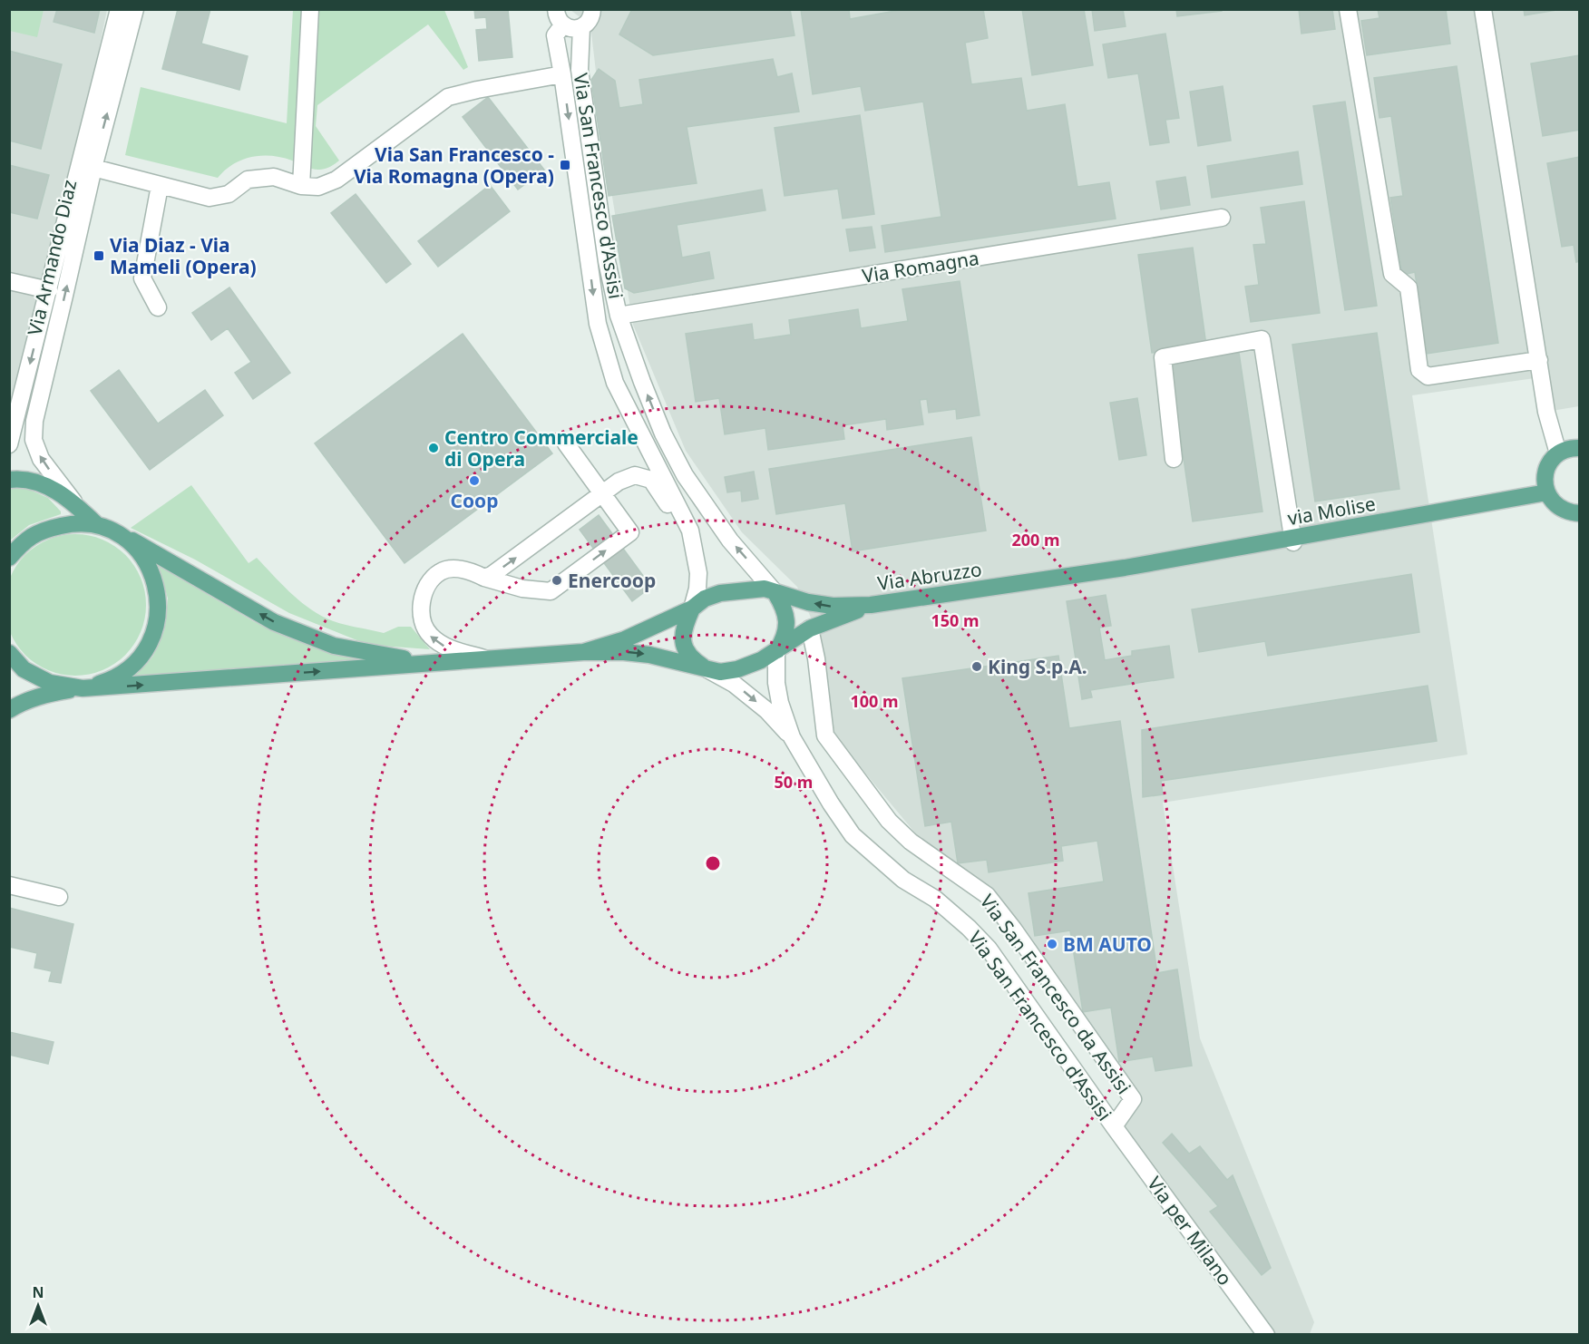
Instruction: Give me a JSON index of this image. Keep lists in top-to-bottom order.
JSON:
{
  "streets": {
    "main road": ["Via Armando Diaz", "via Molise", "Via Abruzzo"],
    "street": [
      "Via San Francesco d'Assisi",
      "Via Romagna",
      "Via San Francesco da Assisi",
      "Via per Milano"
    ]
  },
  "crossings": [
    ["Via San Francesco d'Assisi", "Via Romagna"],
    ["Via San Francesco d'Assisi", "Via Abruzzo"],
    ["Via San Francesco d'Assisi", "Via San Francesco da Assisi"],
    ["Via San Francesco d'Assisi", "Via per Milano"],
    ["via Molise", "Via Abruzzo"],
    ["Via Abruzzo", "Via San Francesco da Assisi"],
    ["Via San Francesco da Assisi", "Via per Milano"]
  ],
  "places": {
    "transit": ["Via San Francesco - Via Romagna (Opera)", "Via Diaz - Via Mameli (Opera)"],
    "other": [
      "Centro Commerciale di Opera",
      "Coop",
      "Enercoop",
      "King S.p.A.",
      "BM AUTO"
    ]
  },
  "north": "top",
  "rings": [
    "200 m",
    "150 m",
    "100 m",
    "50 m"
  ]
}
